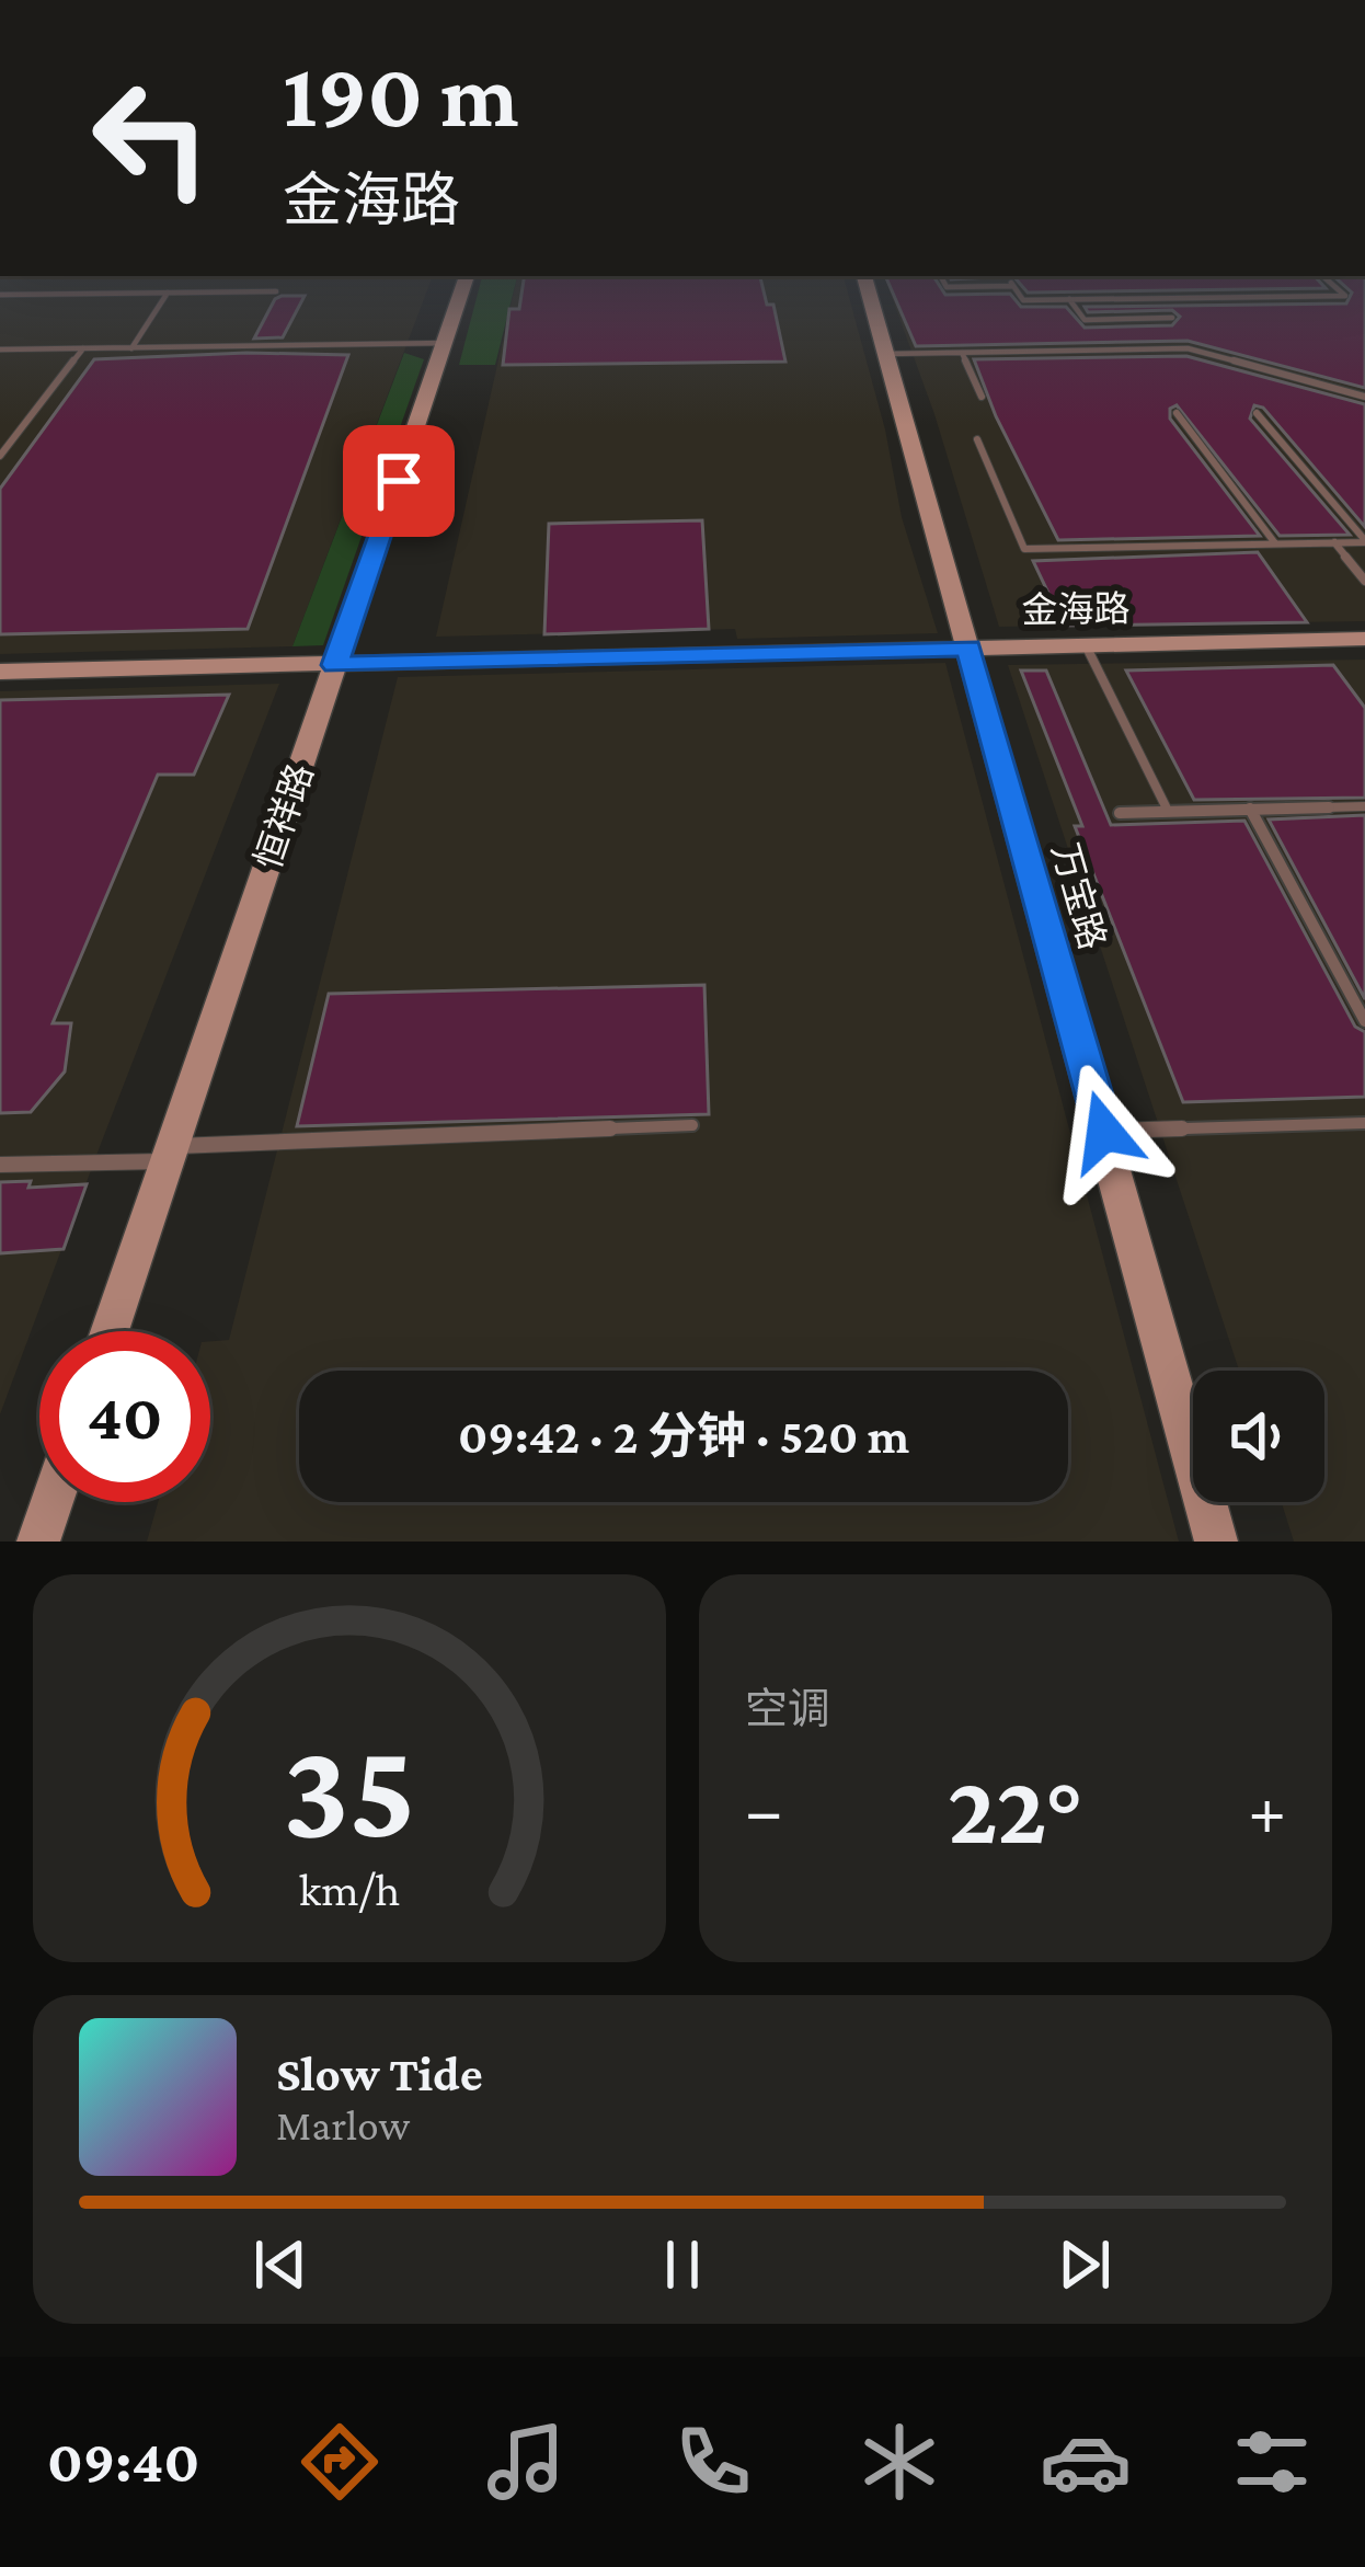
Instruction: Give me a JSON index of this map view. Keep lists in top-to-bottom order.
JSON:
{
  "streets": {
    "street": ["金海路", "恒祥路", "万宝路"]
  },
  "crossings": [
    ["金海路", "恒祥路"],
    ["金海路", "万宝路"]
  ],
  "page": {
    "turn": ["190 m", "金海路"],
    "limit": "40",
    "trip": "09:42 · 2 分钟 · 520 m",
    "tile": "空调",
    "heat": ["−", "22°", "+"],
    "song": ["Slow Tide", "Marlow"],
    "tabs": "09:40",
    "gauge": ["35", "km/h"]
  }
}
